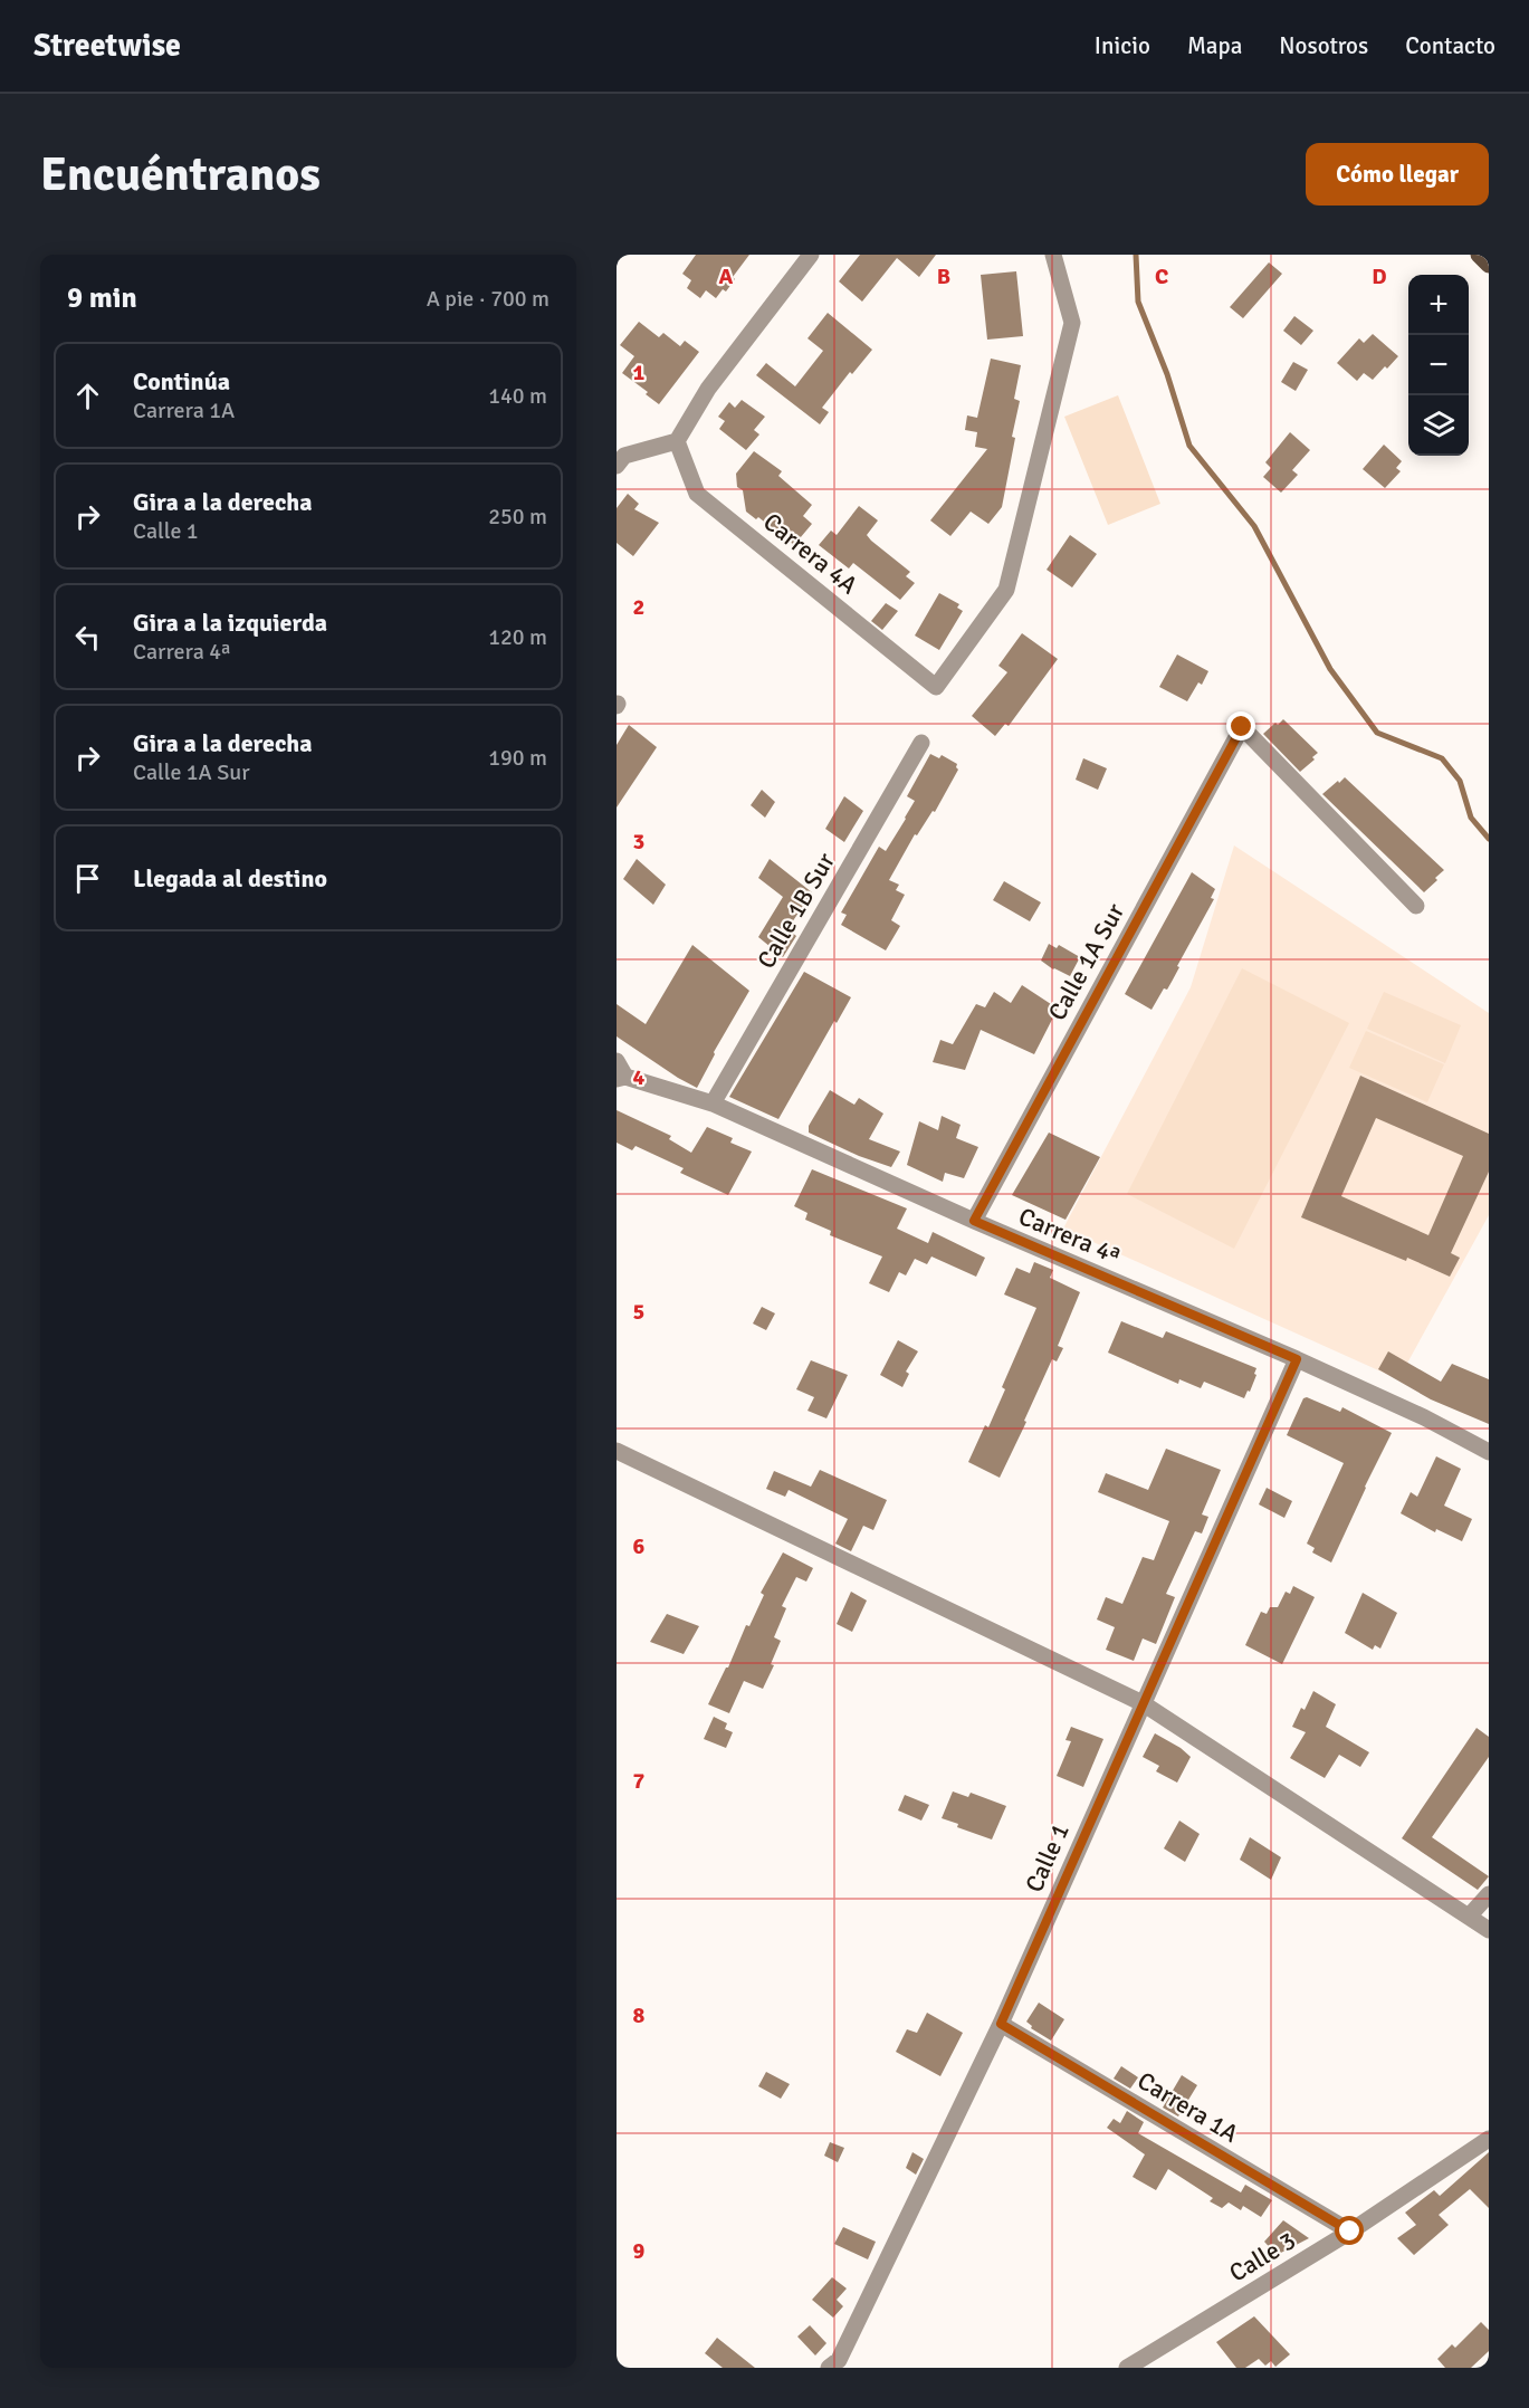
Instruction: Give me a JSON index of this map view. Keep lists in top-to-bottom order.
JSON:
{
  "streets": {
    "street": [
      "Carrera 4A",
      "Calle 1B Sur",
      "Calle 1A Sur",
      "Carrera 4ª",
      "Calle 1",
      "Carrera 1A",
      "Calle 3"
    ]
  },
  "crossings": [
    ["Calle 1B Sur", "Carrera 4ª"],
    ["Calle 1A Sur", "Carrera 4ª"],
    ["Carrera 4ª", "Calle 1"],
    ["Calle 1", "Carrera 1A"],
    ["Carrera 1A", "Calle 3"]
  ],
  "page": {
    "header": "Streetwise",
    "nav": [
      "Inicio",
      "Mapa",
      "Nosotros",
      "Contacto"
    ],
    "buttons": "Cómo llegar",
    "title": "Encuéntranos",
    "heading": ["9 min", "A pie · 700 m"],
    "map_buttons": ["+", "−"],
    "list": [
      ["Continúa", "Carrera 1A", "140 m"],
      ["Gira a la derecha", "Calle 1", "250 m"],
      ["Gira a la izquierda", "Carrera 4ª", "120 m"],
      ["Gira a la derecha", "Calle 1A Sur", "190 m"],
      "Llegada al destino"
    ]
  },
  "grid": {
    "columns": [
      "A",
      "B",
      "C",
      "D"
    ],
    "rows": [
      "1",
      "2",
      "3",
      "4",
      "5",
      "6",
      "7",
      "8",
      "9"
    ]
  }
}
